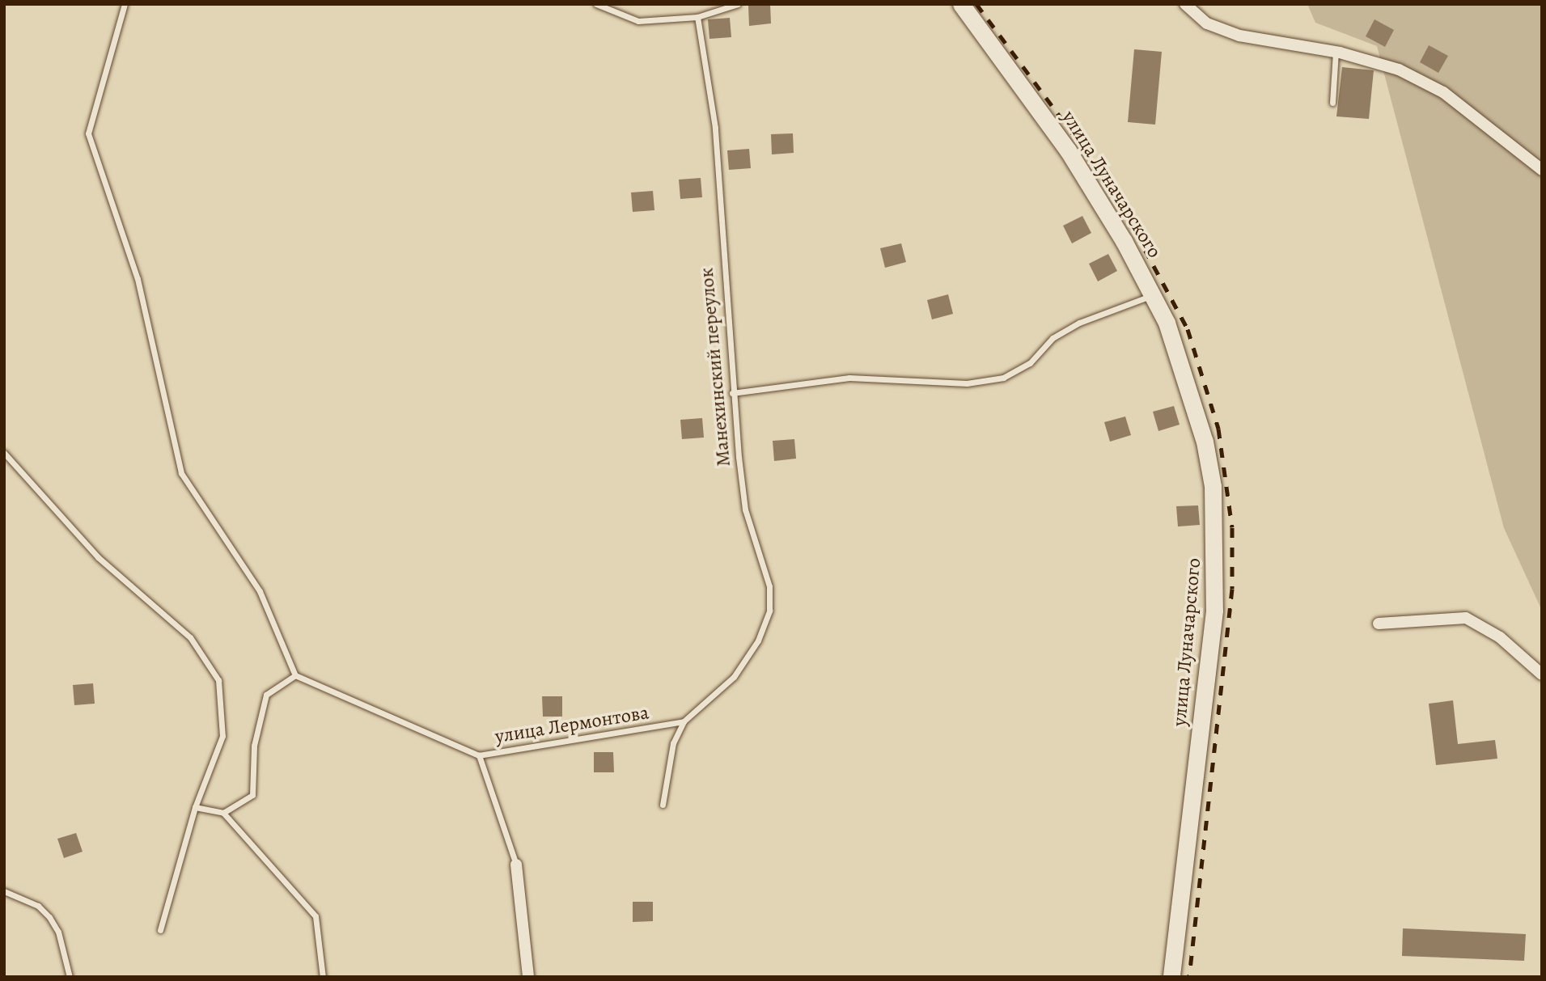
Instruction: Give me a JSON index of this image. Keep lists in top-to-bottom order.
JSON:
{
  "streets": {
    "main road": ["улица Луначарского"],
    "lane": ["Манехинский переулок", "улица Лермонтова"]
  },
  "crossings": [
    ["Манехинский переулок", "улица Лермонтова"]
  ]
}
